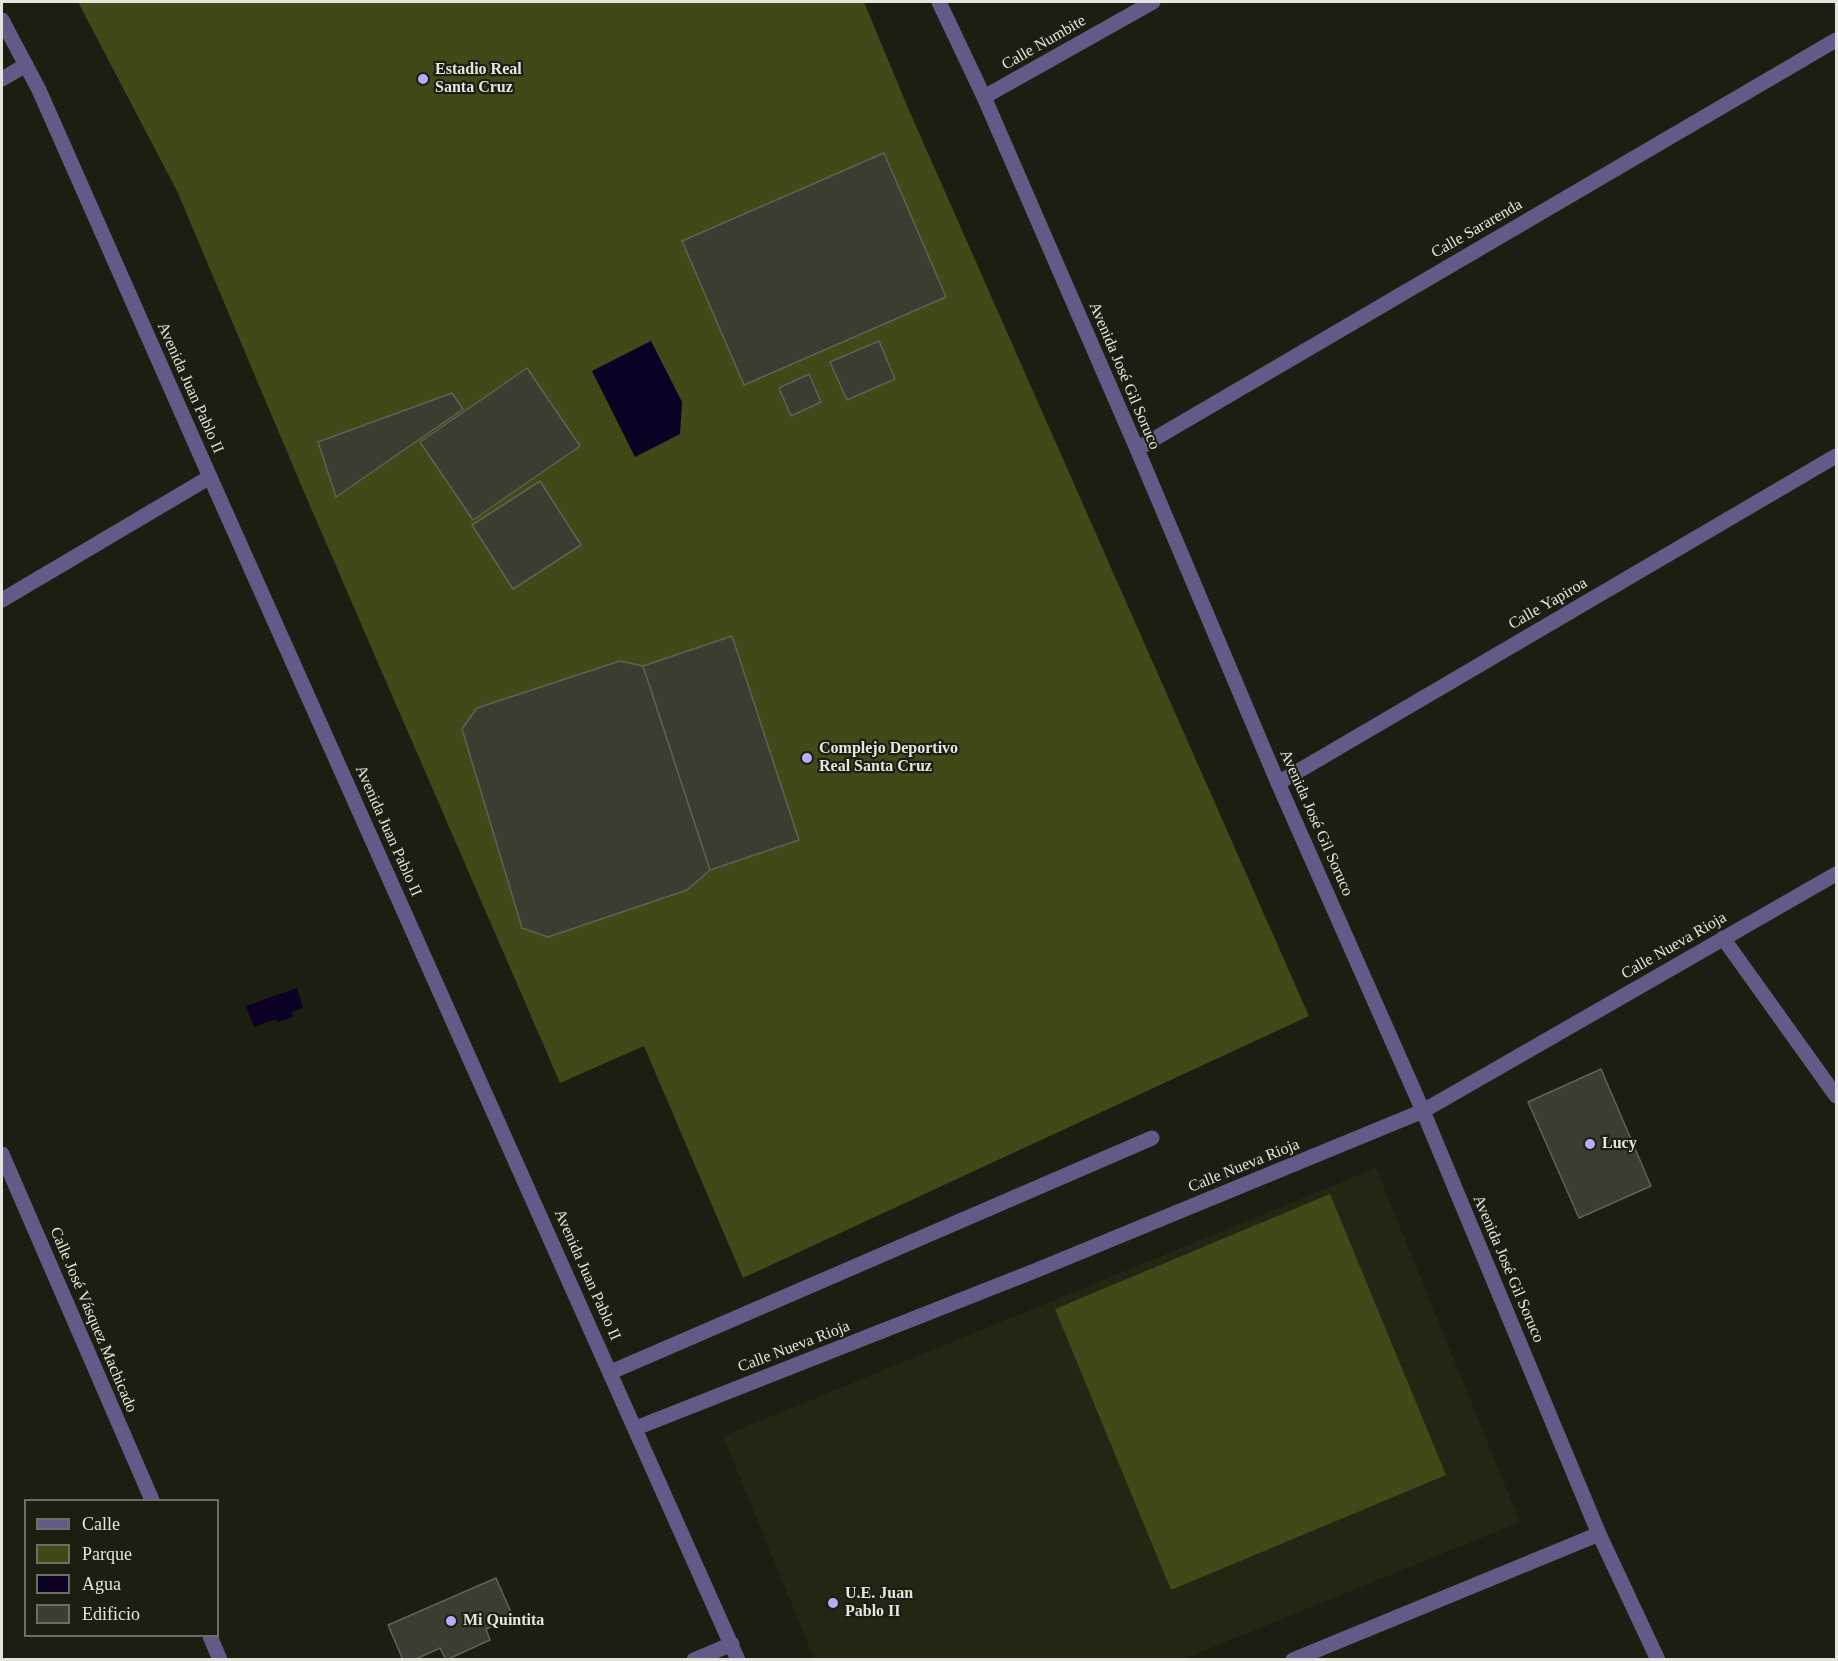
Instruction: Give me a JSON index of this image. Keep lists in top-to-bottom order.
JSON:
{
  "streets": {
    "street": [
      "Calle Numbite",
      "Calle Sararenda",
      "Avenida José Gil Soruco",
      "Avenida Juan Pablo II",
      "Calle Yapiroa",
      "Calle Nueva Rioja",
      "Calle José Vásquez Machicado"
    ]
  },
  "crossings": [
    ["Calle Numbite", "Avenida José Gil Soruco"],
    ["Calle Sararenda", "Avenida José Gil Soruco"],
    ["Avenida José Gil Soruco", "Calle Yapiroa"],
    ["Avenida José Gil Soruco", "Calle Nueva Rioja"],
    ["Avenida Juan Pablo II", "Calle Nueva Rioja"]
  ],
  "places": [
    "Estadio Real Santa Cruz",
    "Complejo Deportivo Real Santa Cruz",
    "Lucy",
    "U.E. Juan Pablo II",
    "Mi Quintita"
  ],
  "legend": [
    "Calle",
    "Parque",
    "Agua",
    "Edificio"
  ]
}
